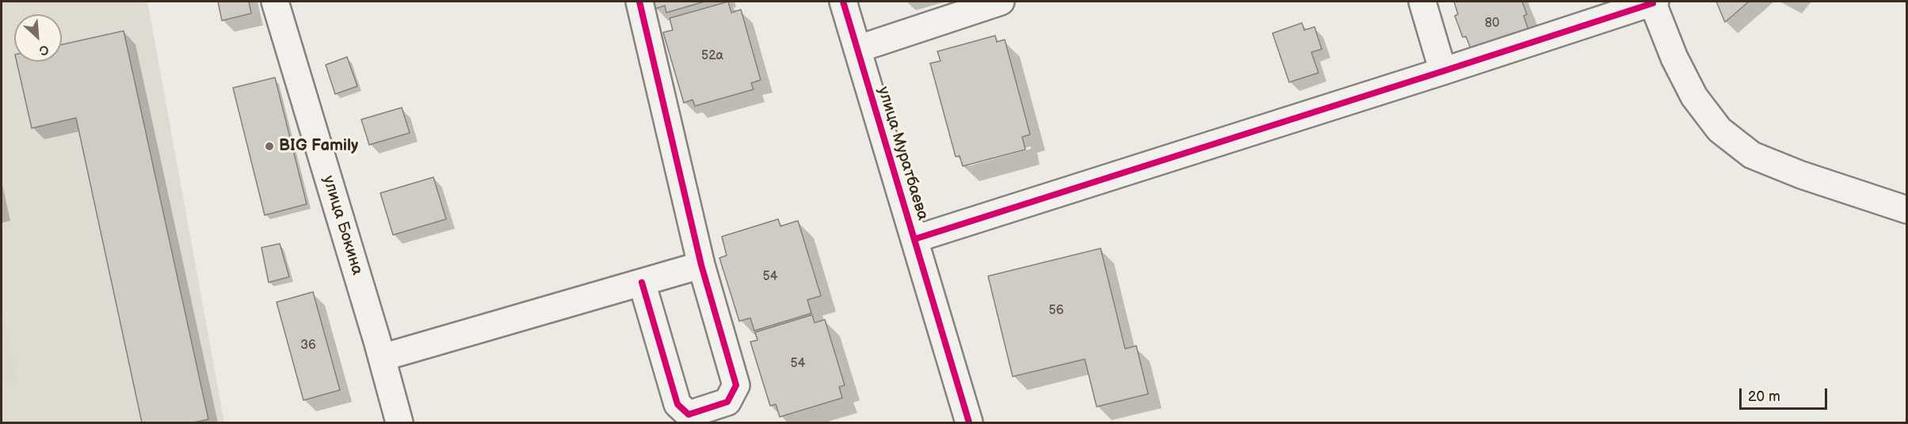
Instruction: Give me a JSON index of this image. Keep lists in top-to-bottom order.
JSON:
{
  "streets": {
    "street": ["улица Муратбаева", "улица Бокина"]
  },
  "places": ["BIG Family"],
  "house_numbers": [
    "80",
    "52а",
    "54",
    "56",
    "36",
    "54"
  ],
  "scale_bar": "20 m",
  "north": "bottom right"
}
